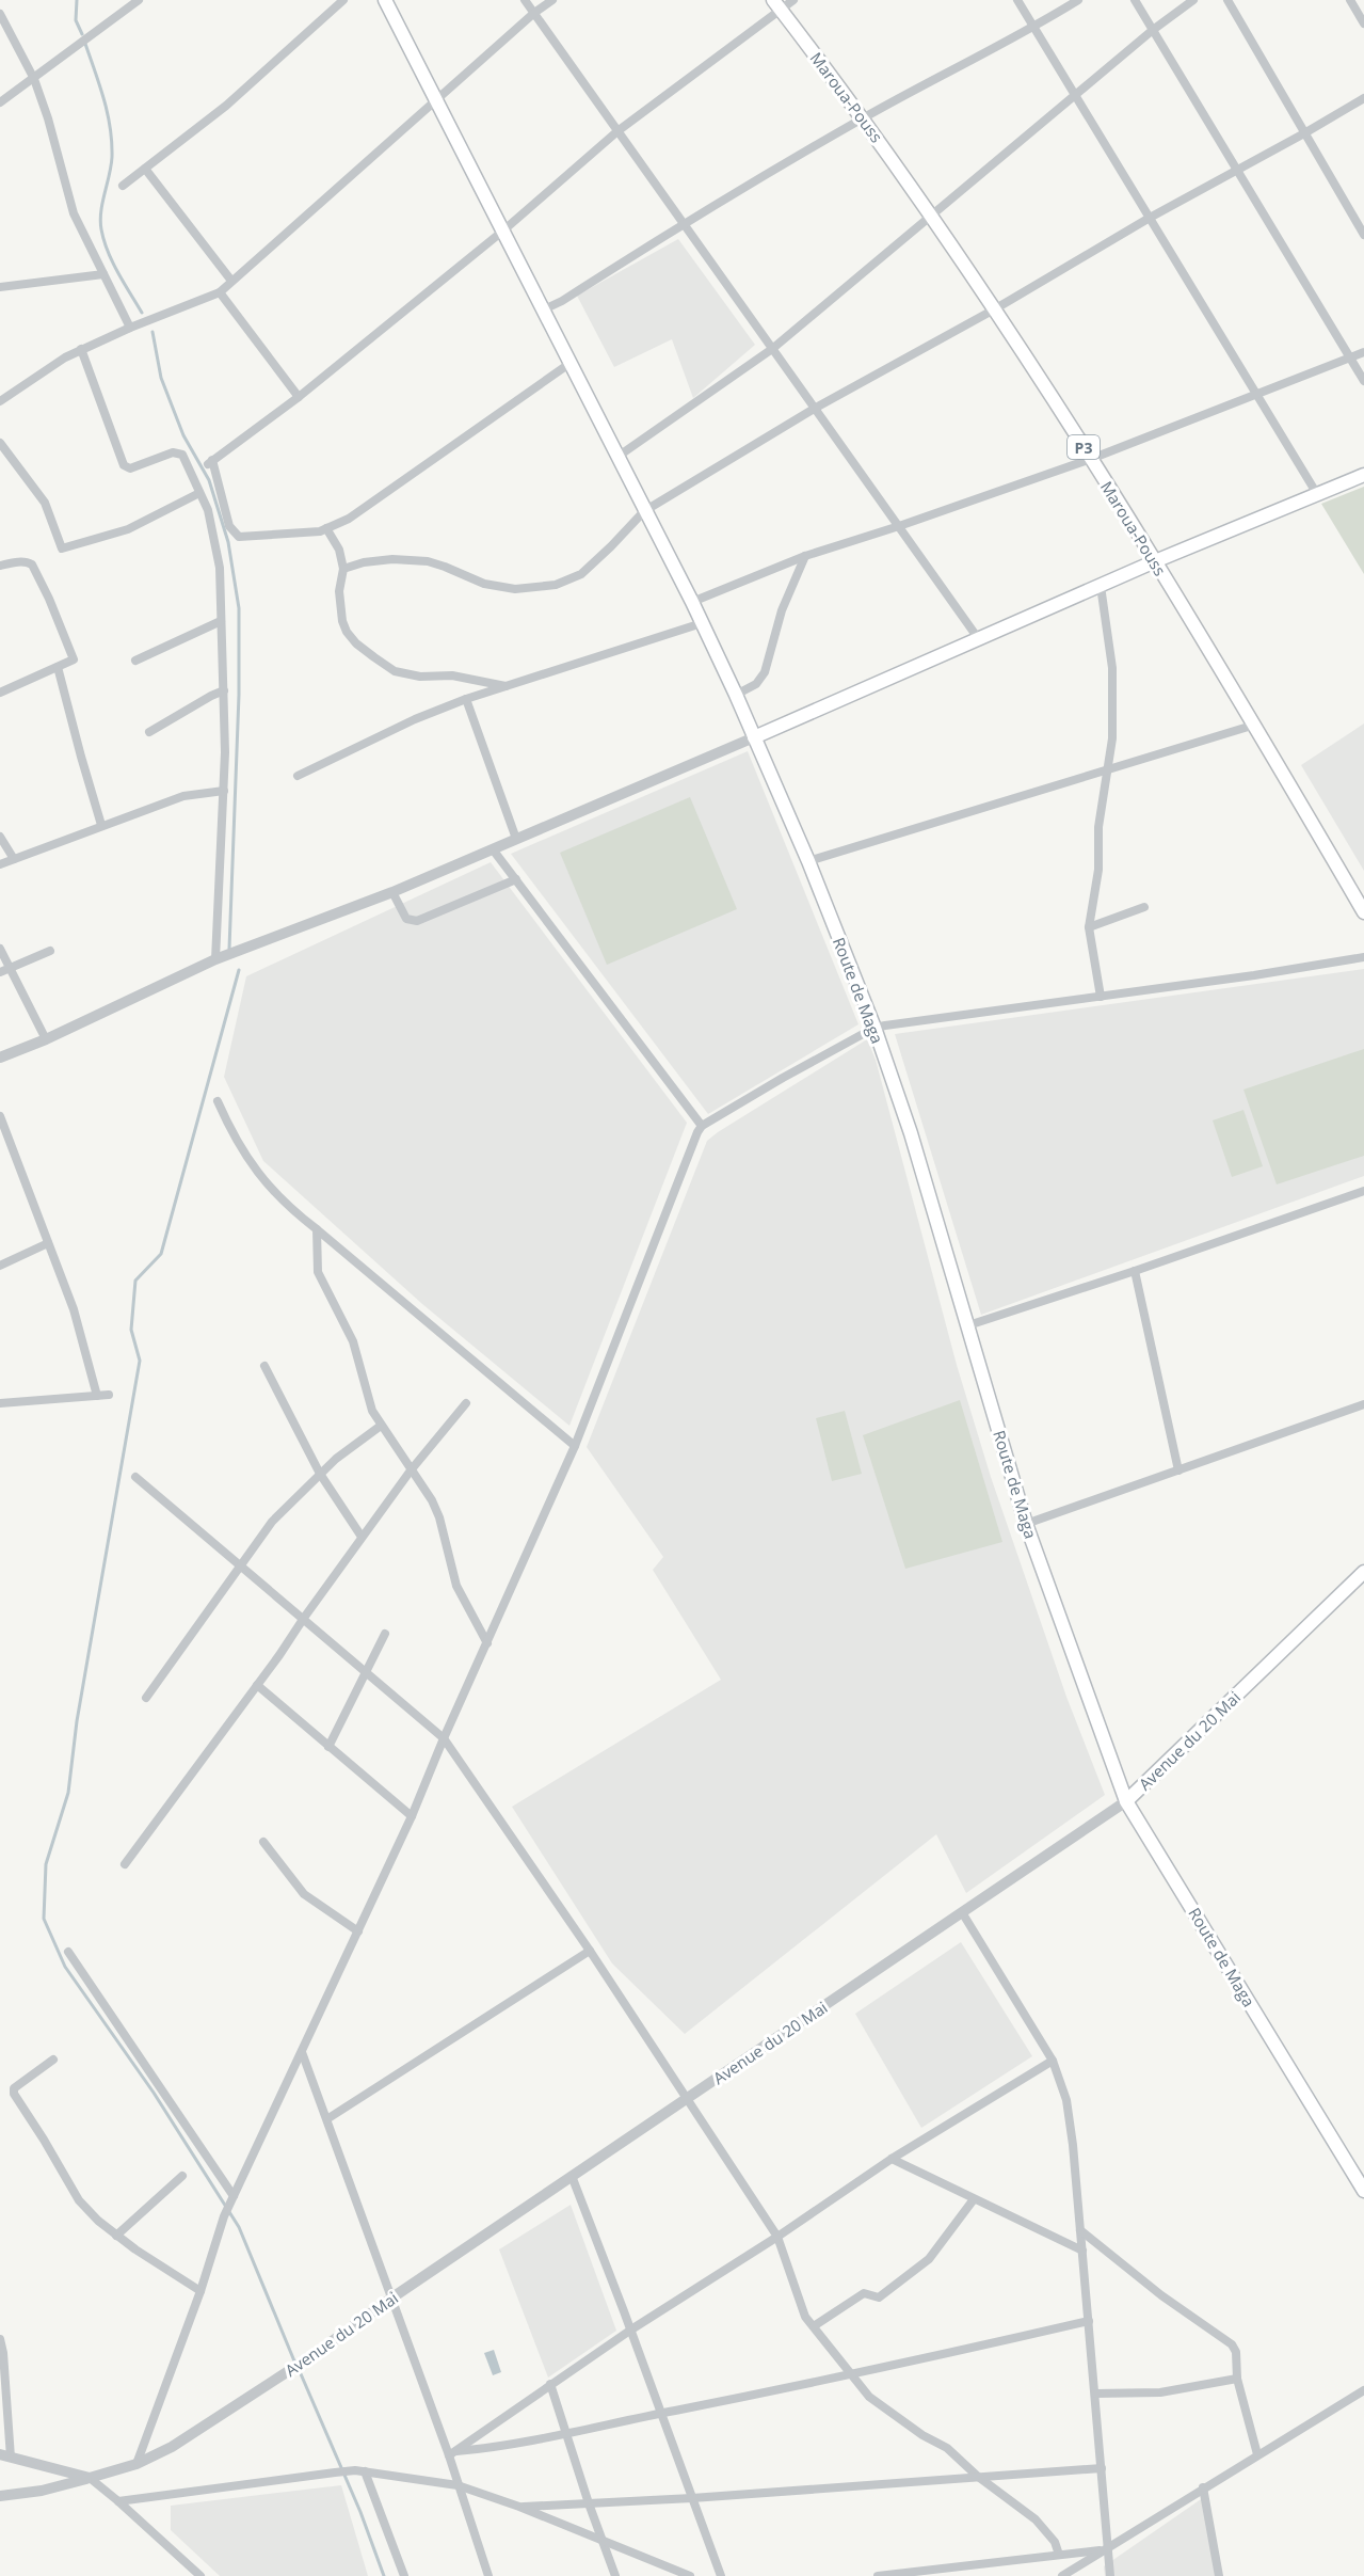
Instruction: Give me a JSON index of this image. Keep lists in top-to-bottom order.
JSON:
{
  "streets": {
    "main road": [
      "Maroua-Pouss",
      "P3",
      "Route de Maga",
      "Avenue du 20 Mai"
    ]
  },
  "crossings": [
    ["Route de Maga", "Avenue du 20 Mai"]
  ]
}
